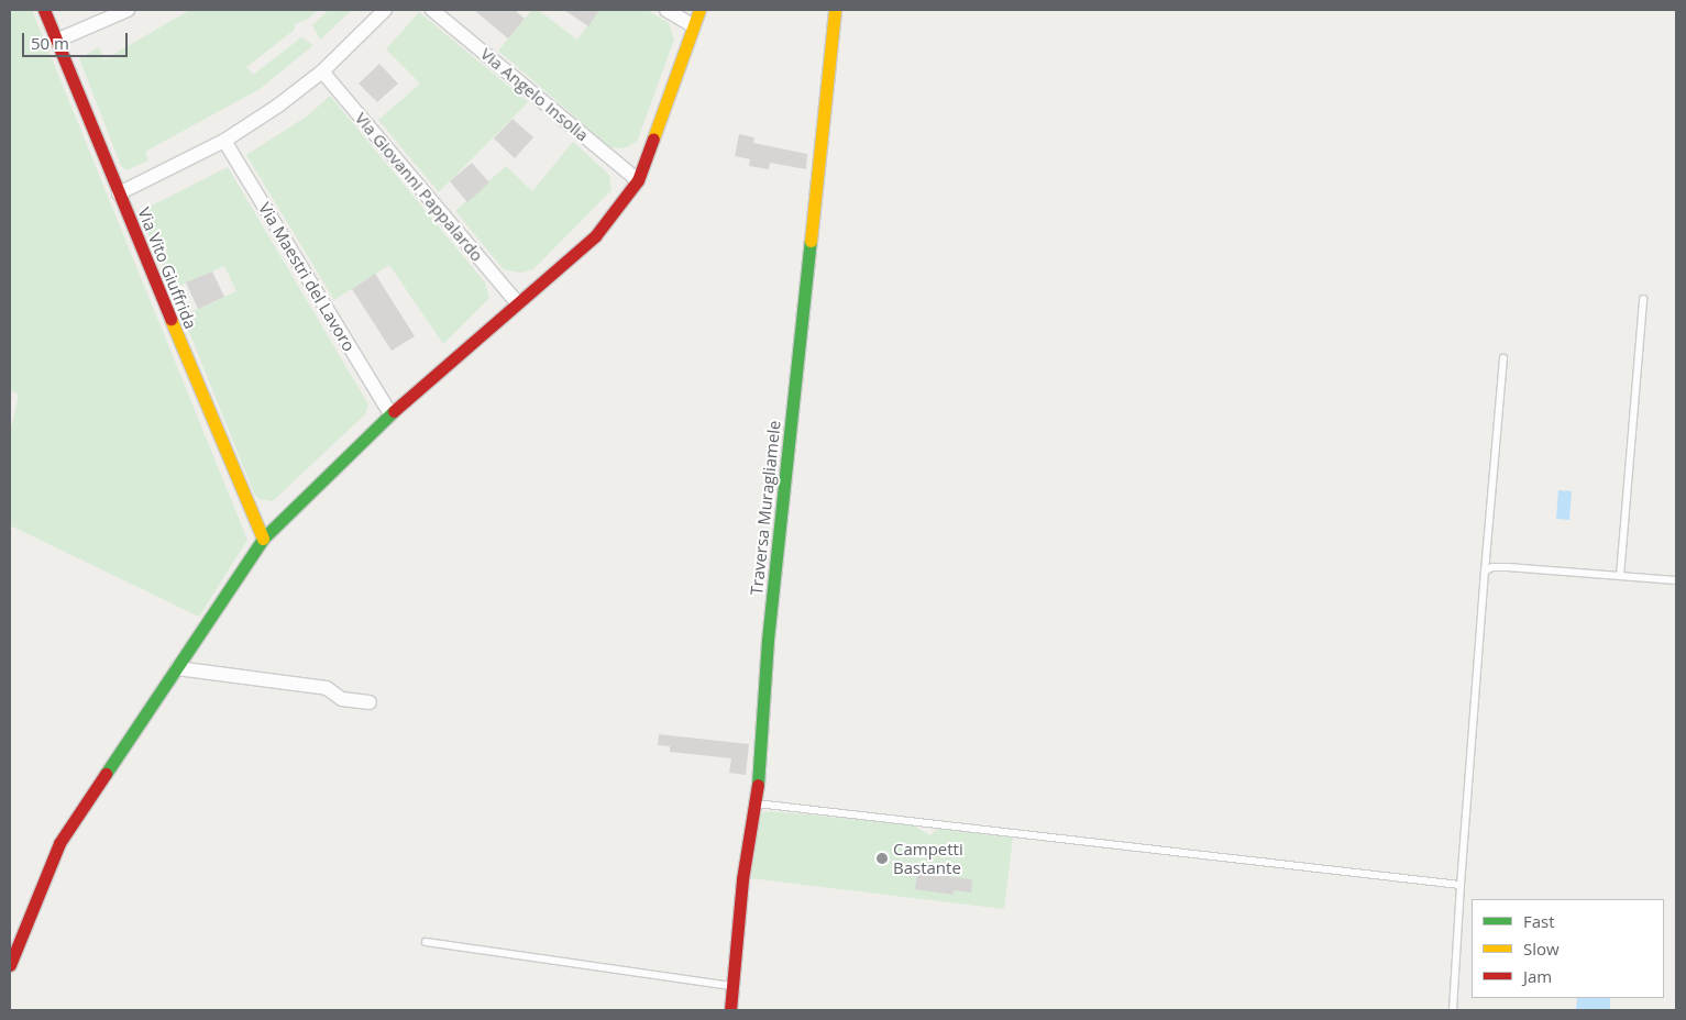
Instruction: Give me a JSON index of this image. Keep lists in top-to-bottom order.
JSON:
{
  "streets": {
    "street": [
      "Via Angelo Insolia",
      "Via Giovanni Pappalardo",
      "Via Vito Giuffrida",
      "Via Maestri del Lavoro",
      "Traversa Muragliamele"
    ]
  },
  "places": ["Campetti Bastante"],
  "legend": ["Fast", "Slow", "Jam"],
  "scale_bar": "50 m"
}
